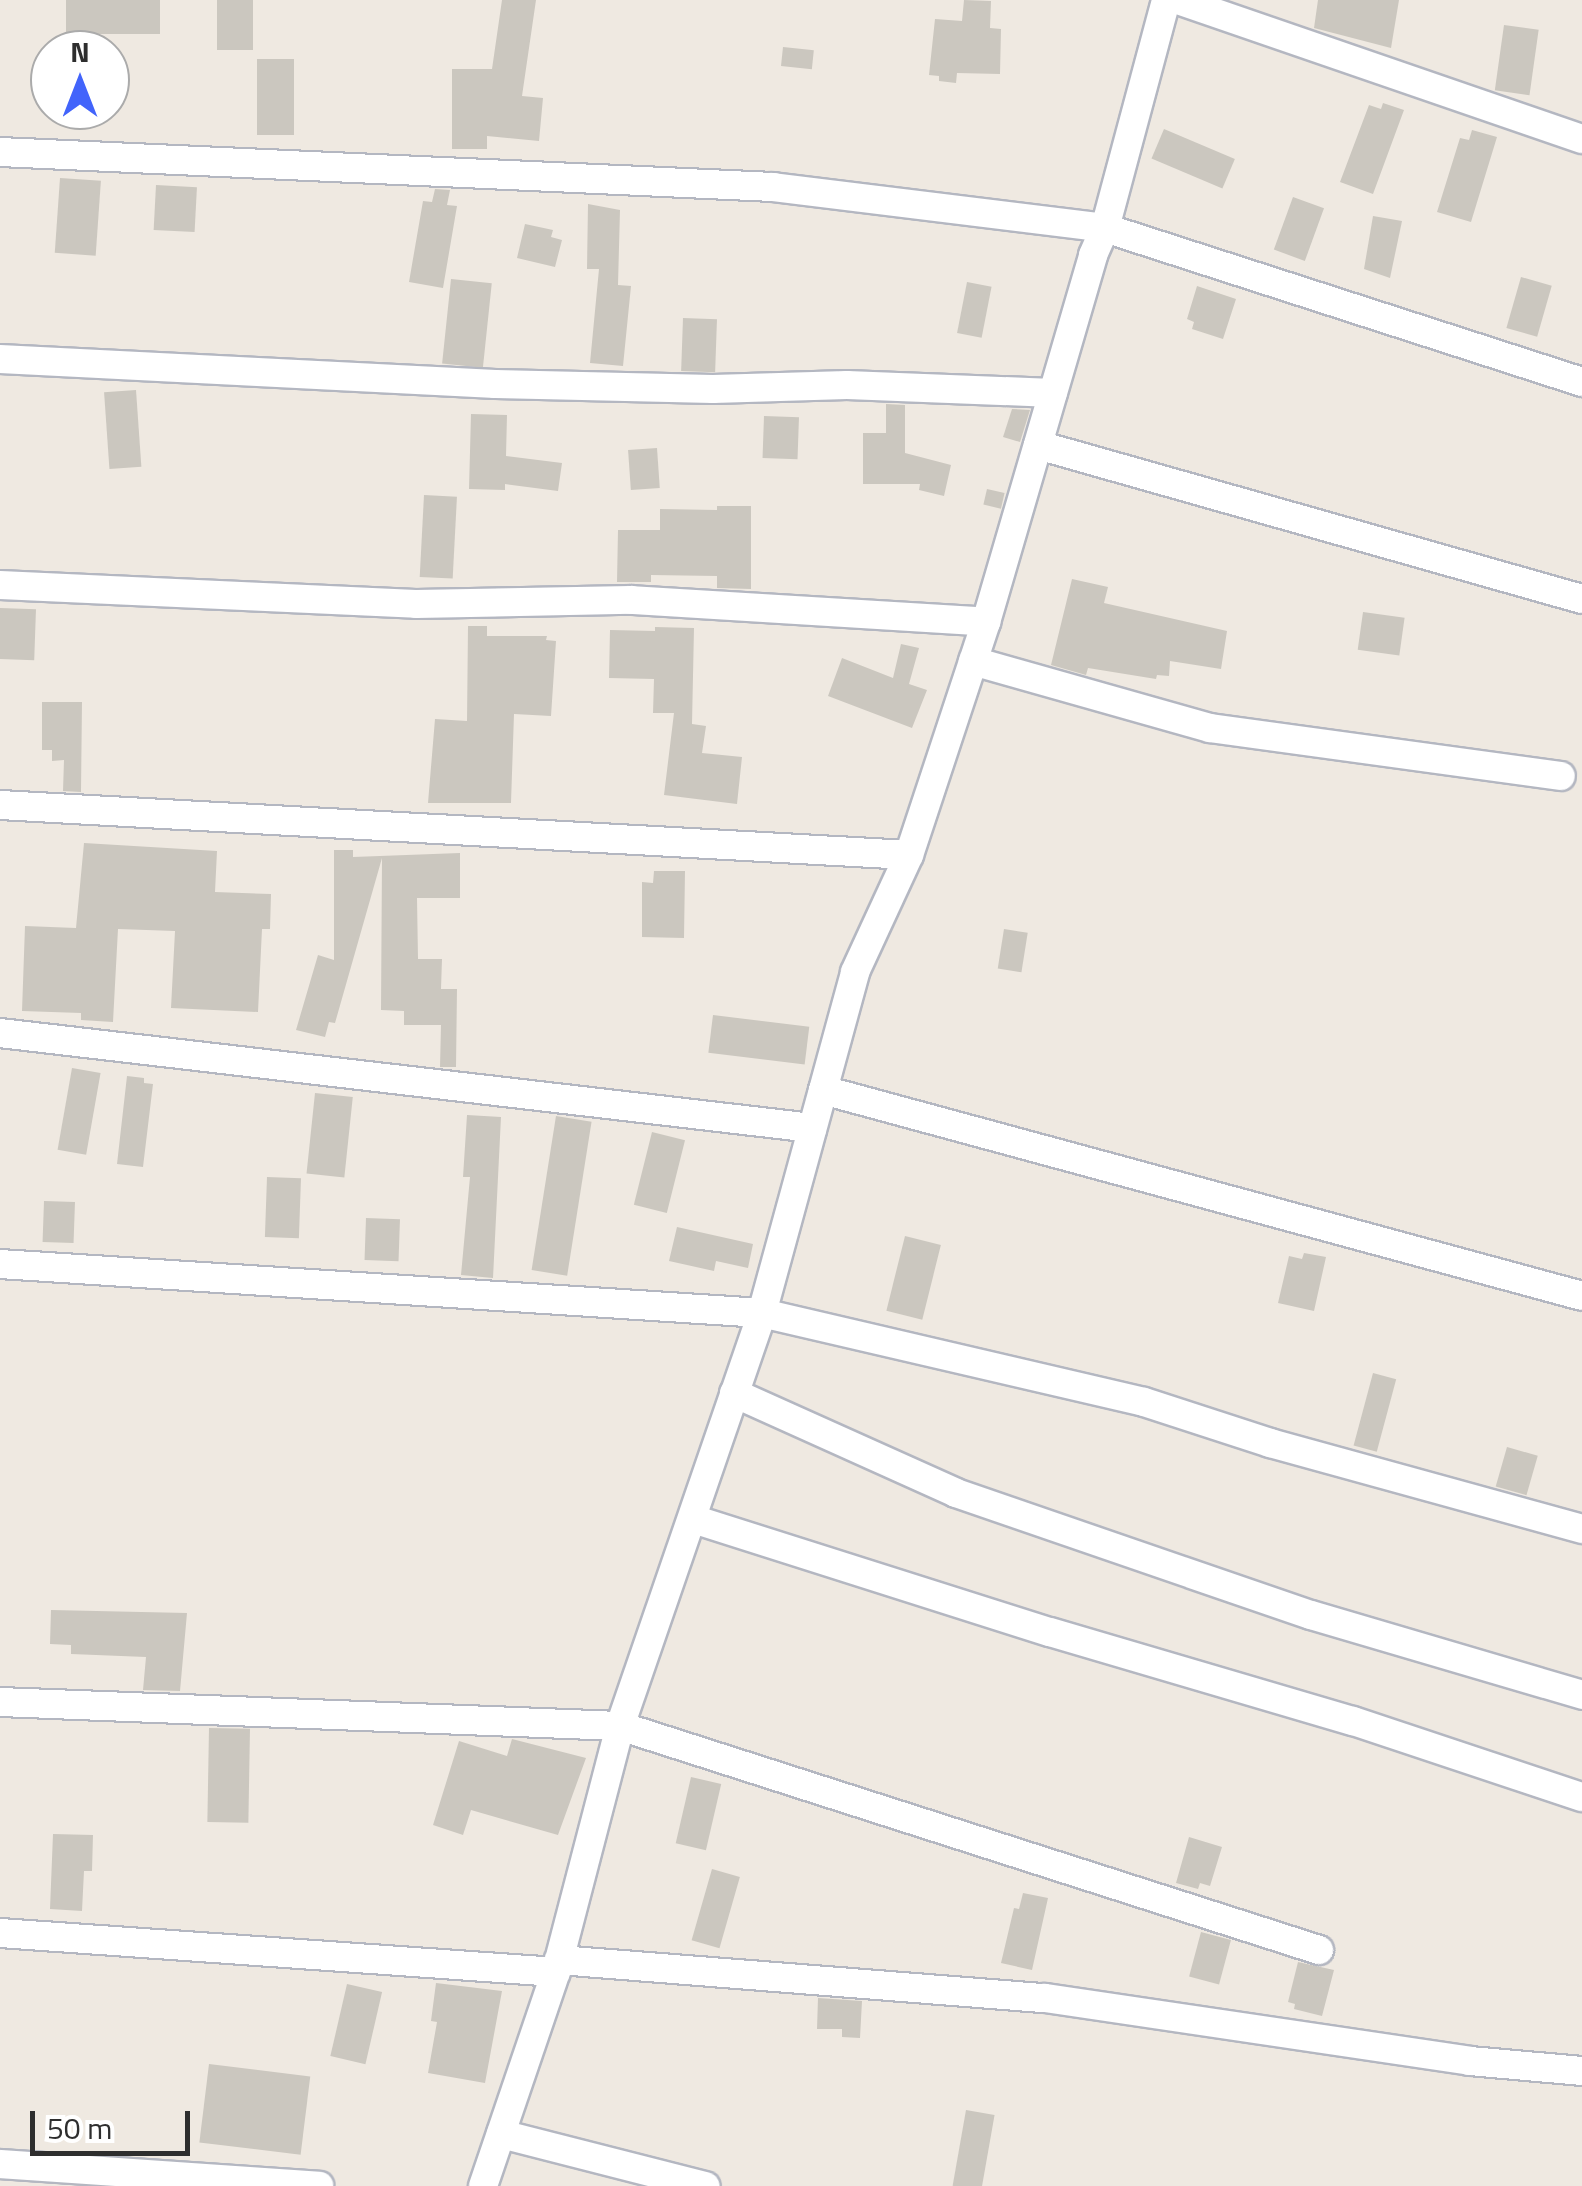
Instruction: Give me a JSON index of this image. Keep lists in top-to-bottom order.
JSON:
{
  "scale_bar": "50 m",
  "north": "top"
}
